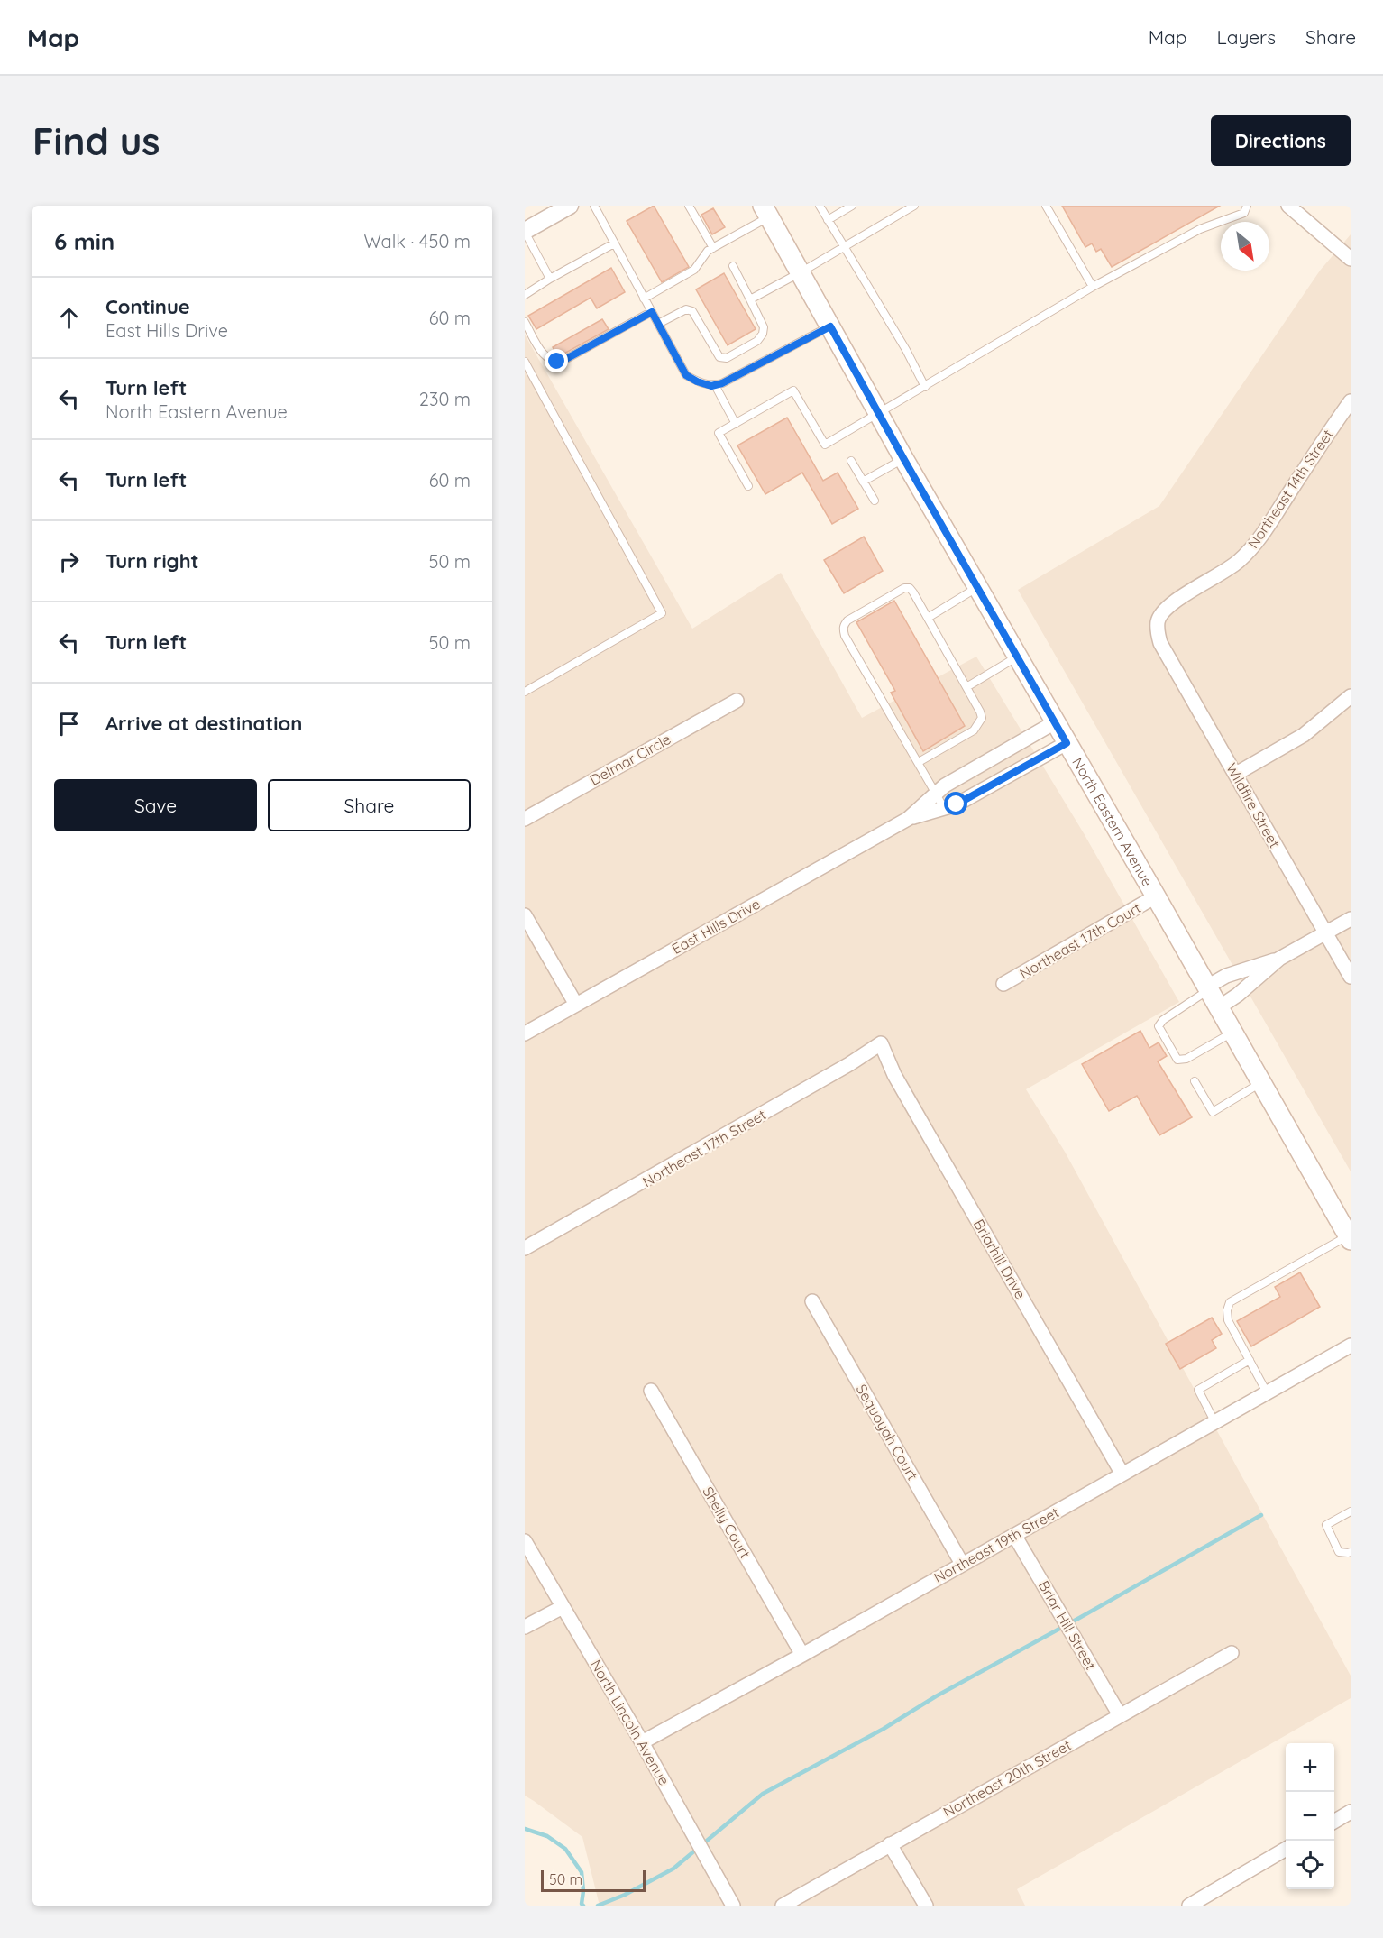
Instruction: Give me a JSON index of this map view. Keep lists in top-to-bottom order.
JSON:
{
  "streets": {
    "main road": ["North Eastern Avenue"],
    "street": [
      "Northeast 14th Street",
      "Delmar Circle",
      "Wildfire Street",
      "East Hills Drive",
      "Northeast 17th Court",
      "Northeast 17th Street",
      "Briarhill Drive",
      "Sequoyah Court",
      "Shelly Court",
      "Northeast 19th Street",
      "Briar Hill Street",
      "North Lincoln Avenue",
      "Northeast 20th Street"
    ]
  },
  "crossings": [
    ["Northeast 14th Street", "Wildfire Street"],
    ["North Eastern Avenue", "East Hills Drive"],
    ["North Eastern Avenue", "Northeast 17th Court"],
    ["Northeast 17th Street", "Briarhill Drive"],
    ["Briarhill Drive", "Northeast 19th Street"],
    ["Sequoyah Court", "Northeast 19th Street"],
    ["Shelly Court", "Northeast 19th Street"],
    ["Northeast 19th Street", "Briar Hill Street"],
    ["Northeast 19th Street", "North Lincoln Avenue"],
    ["Briar Hill Street", "Northeast 20th Street"]
  ],
  "scale_bar": "50 m",
  "north": "bottom right",
  "page": {
    "header": "Map",
    "nav": ["Map", "Layers", "Share"],
    "buttons": [
      "Directions",
      ["Save", "Share"]
    ],
    "title": "Find us",
    "heading": ["6 min", "Walk · 450 m"],
    "list": [
      ["Continue", "East Hills Drive", "60 m"],
      ["Turn left", "North Eastern Avenue", "230 m"],
      ["Turn left", "60 m"],
      ["Turn right", "50 m"],
      ["Turn left", "50 m"],
      "Arrive at destination"
    ],
    "map_buttons": ["+", "−"],
    "scale": "50 m"
  }
}
